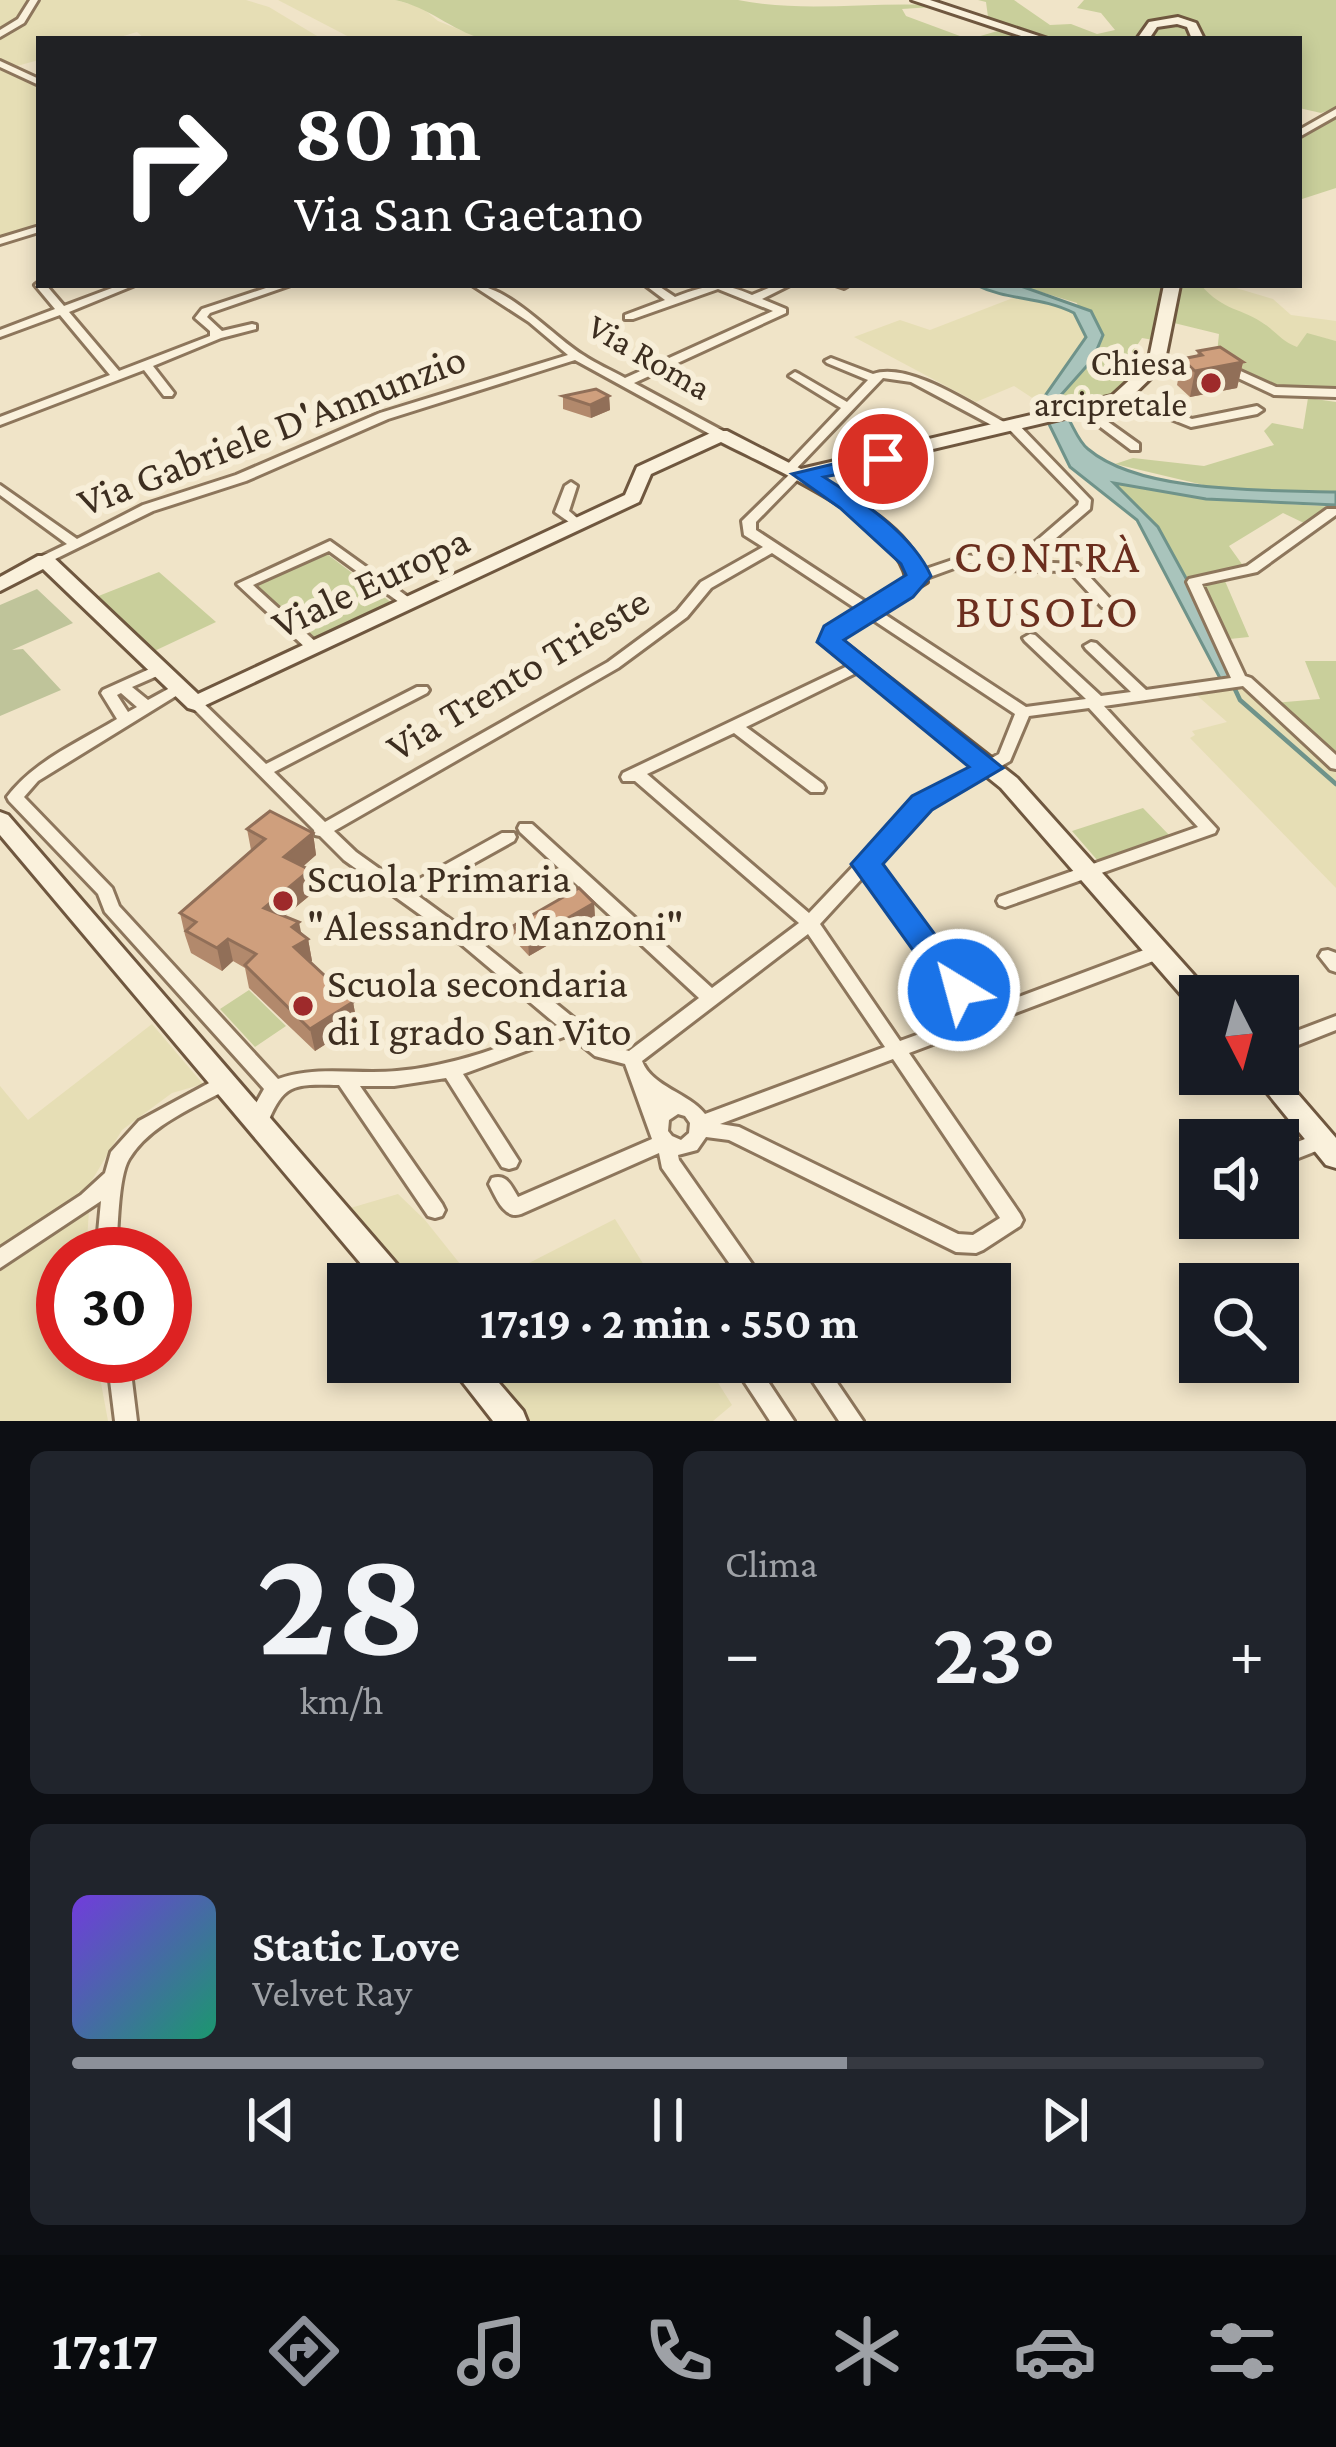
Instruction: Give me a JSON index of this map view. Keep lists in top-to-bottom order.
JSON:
{
  "streets": {
    "main road": ["Via Roma", "Via Gabriele D'Annunzio", "Viale Europa"],
    "street": ["Via Trento Trieste"]
  },
  "crossings": [
    ["Via Roma", "Via Gabriele D'Annunzio"],
    ["Via Roma", "Viale Europa"]
  ],
  "districts": ["CONTRÀ BUSOLO"],
  "places": ["Chiesa arcipretale", "Scuola Primaria \"Alessandro Manzoni\"", "Scuola secondaria di I grado San Vito"],
  "north": "bottom",
  "page": {
    "turn": ["80 m", "Via San Gaetano"],
    "limit": "30",
    "trip": "17:19 · 2 min · 550 m",
    "tile": [
      ["28", "km/h"],
      "Clima"
    ],
    "heat": ["−", "23°", "+"],
    "song": ["Static Love", "Velvet Ray"],
    "tabs": "17:17"
  }
}
